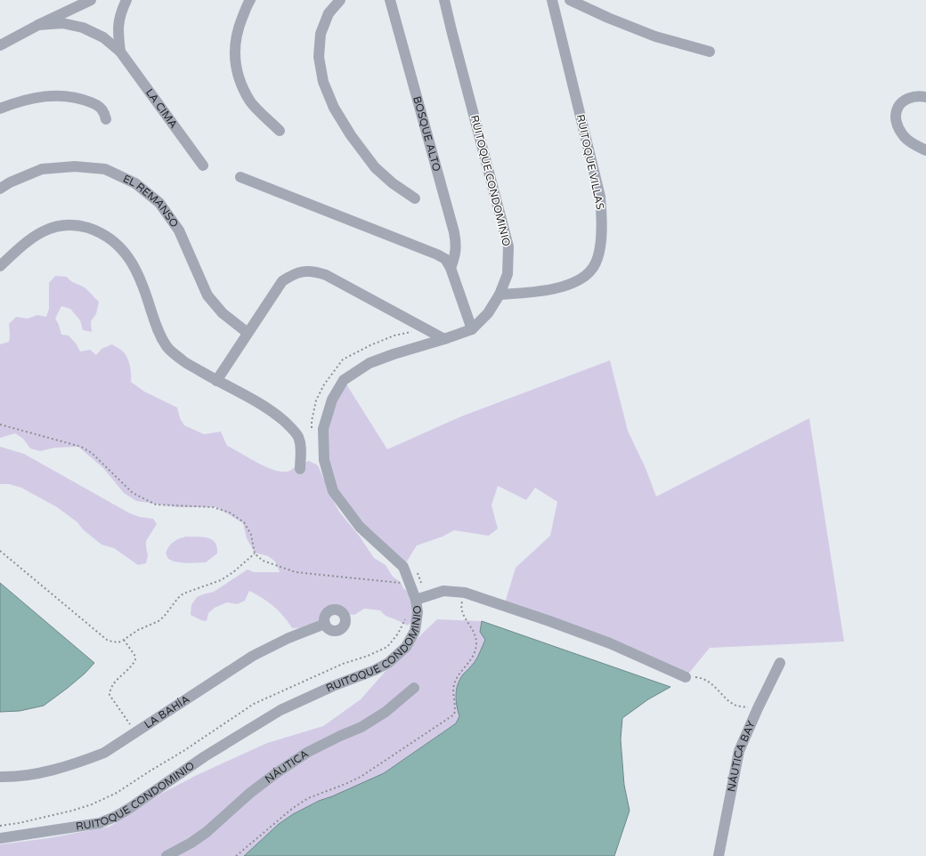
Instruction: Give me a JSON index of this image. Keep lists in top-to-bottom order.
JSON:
{
  "streets": {
    "street": [
      "LA CIMA",
      "BOSQUE ALTO",
      "RUITOQUE VILLAS",
      "RUITOQUE CONDOMINIO",
      "EL REMANSO",
      "LA BAHÍA",
      "NÁUTICA BAY",
      "NÁUTICA"
    ]
  },
  "crossings": [
    ["RUITOQUE VILLAS", "RUITOQUE CONDOMINIO"]
  ]
}
